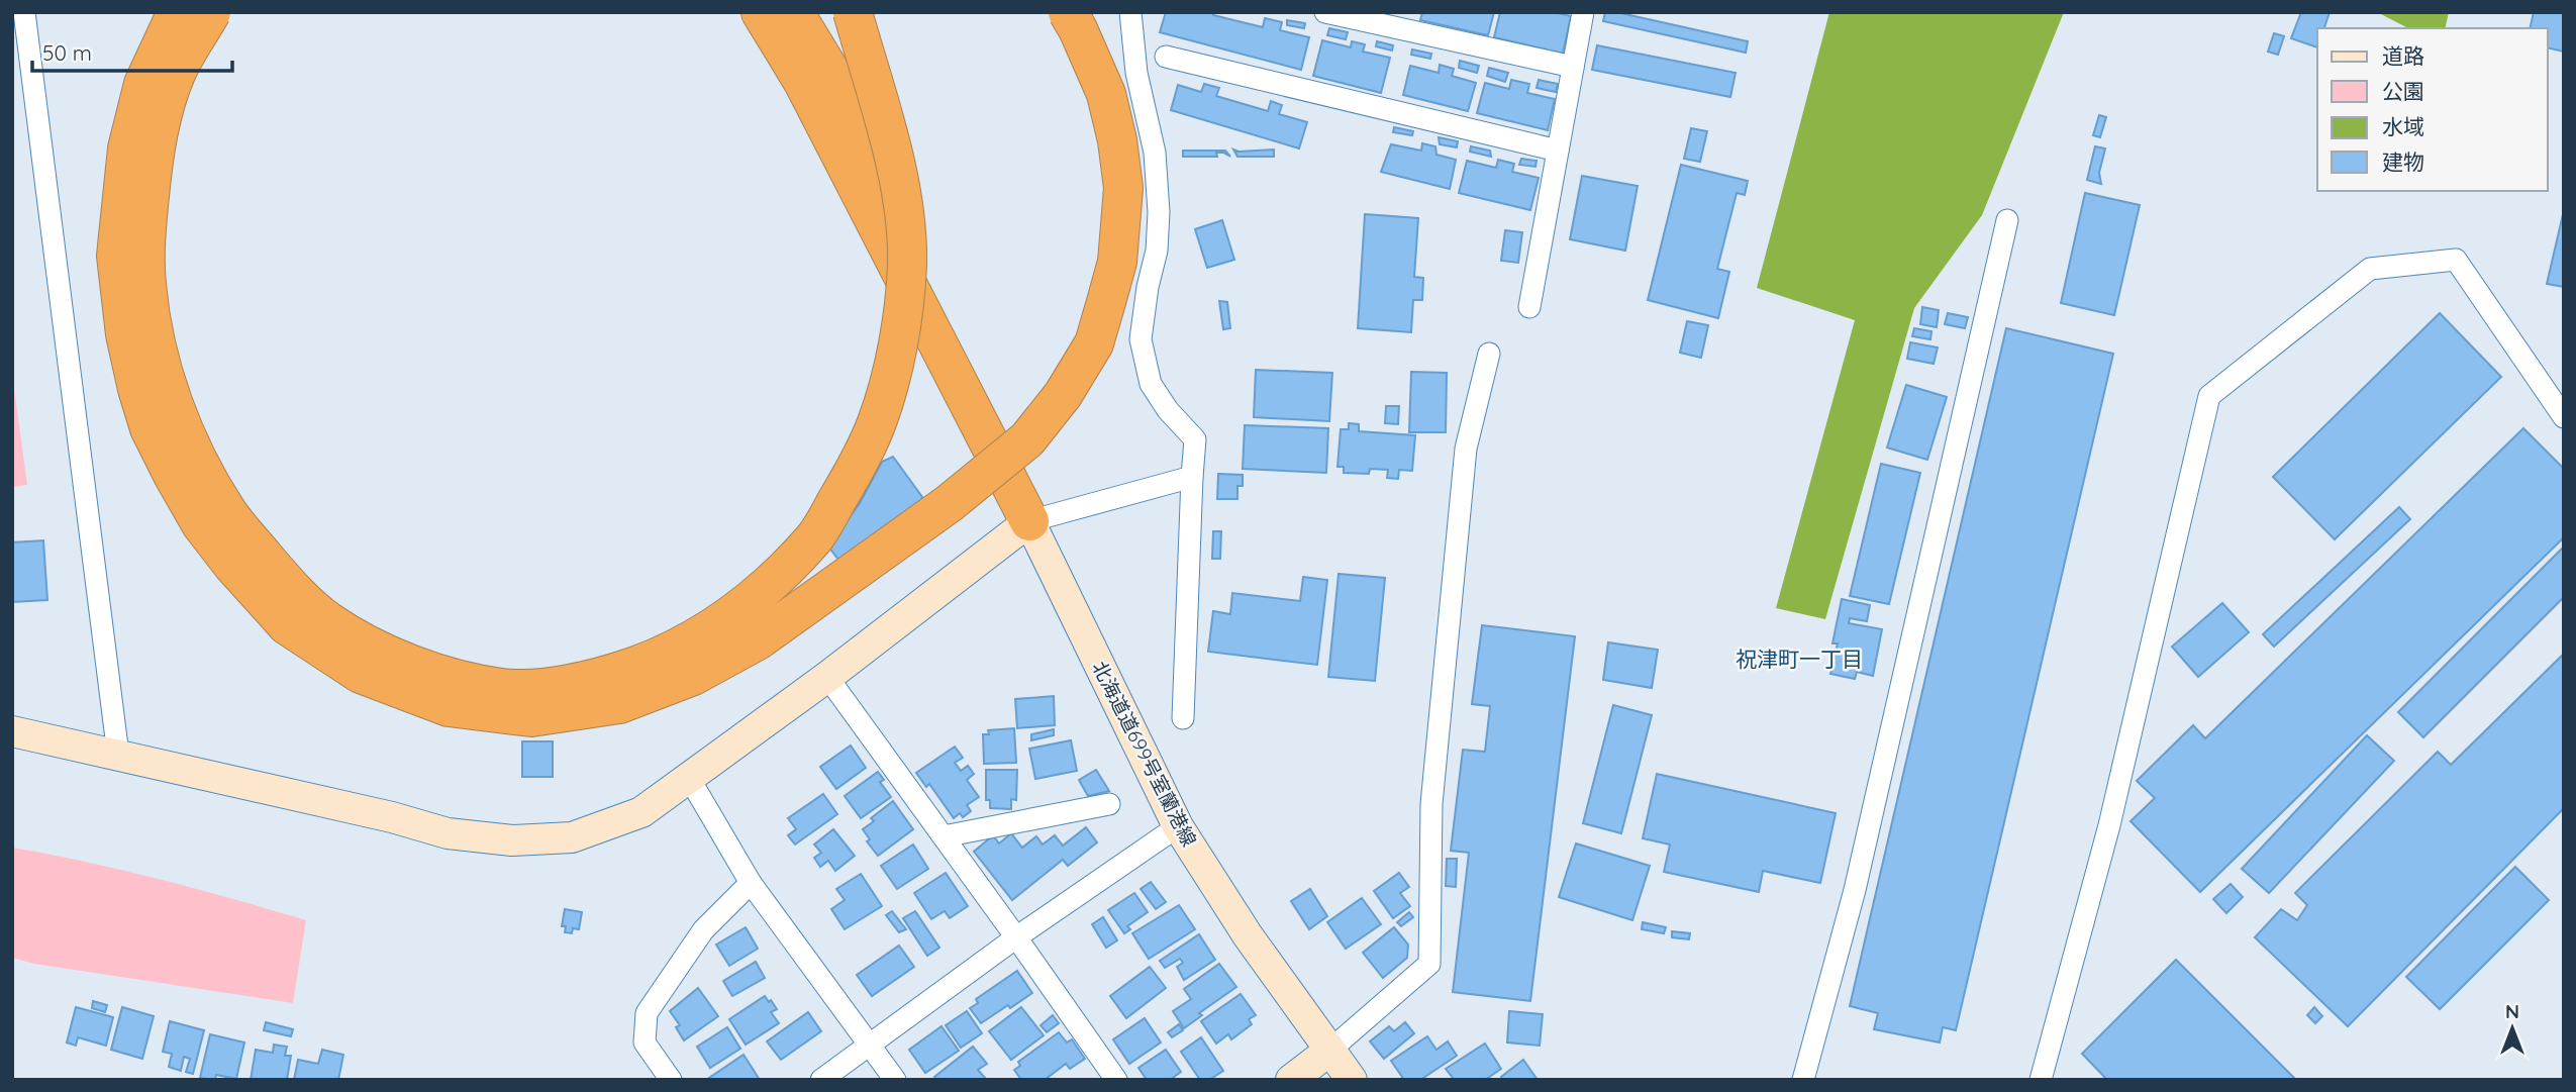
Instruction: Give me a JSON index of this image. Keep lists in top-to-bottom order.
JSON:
{
  "streets": {
    "street": ["北海道道699号室蘭港線"]
  },
  "districts": ["祝津町一丁目"],
  "legend": [
    "道路",
    "公園",
    "水域",
    "建物"
  ],
  "scale_bar": "50 m",
  "north": "top"
}
